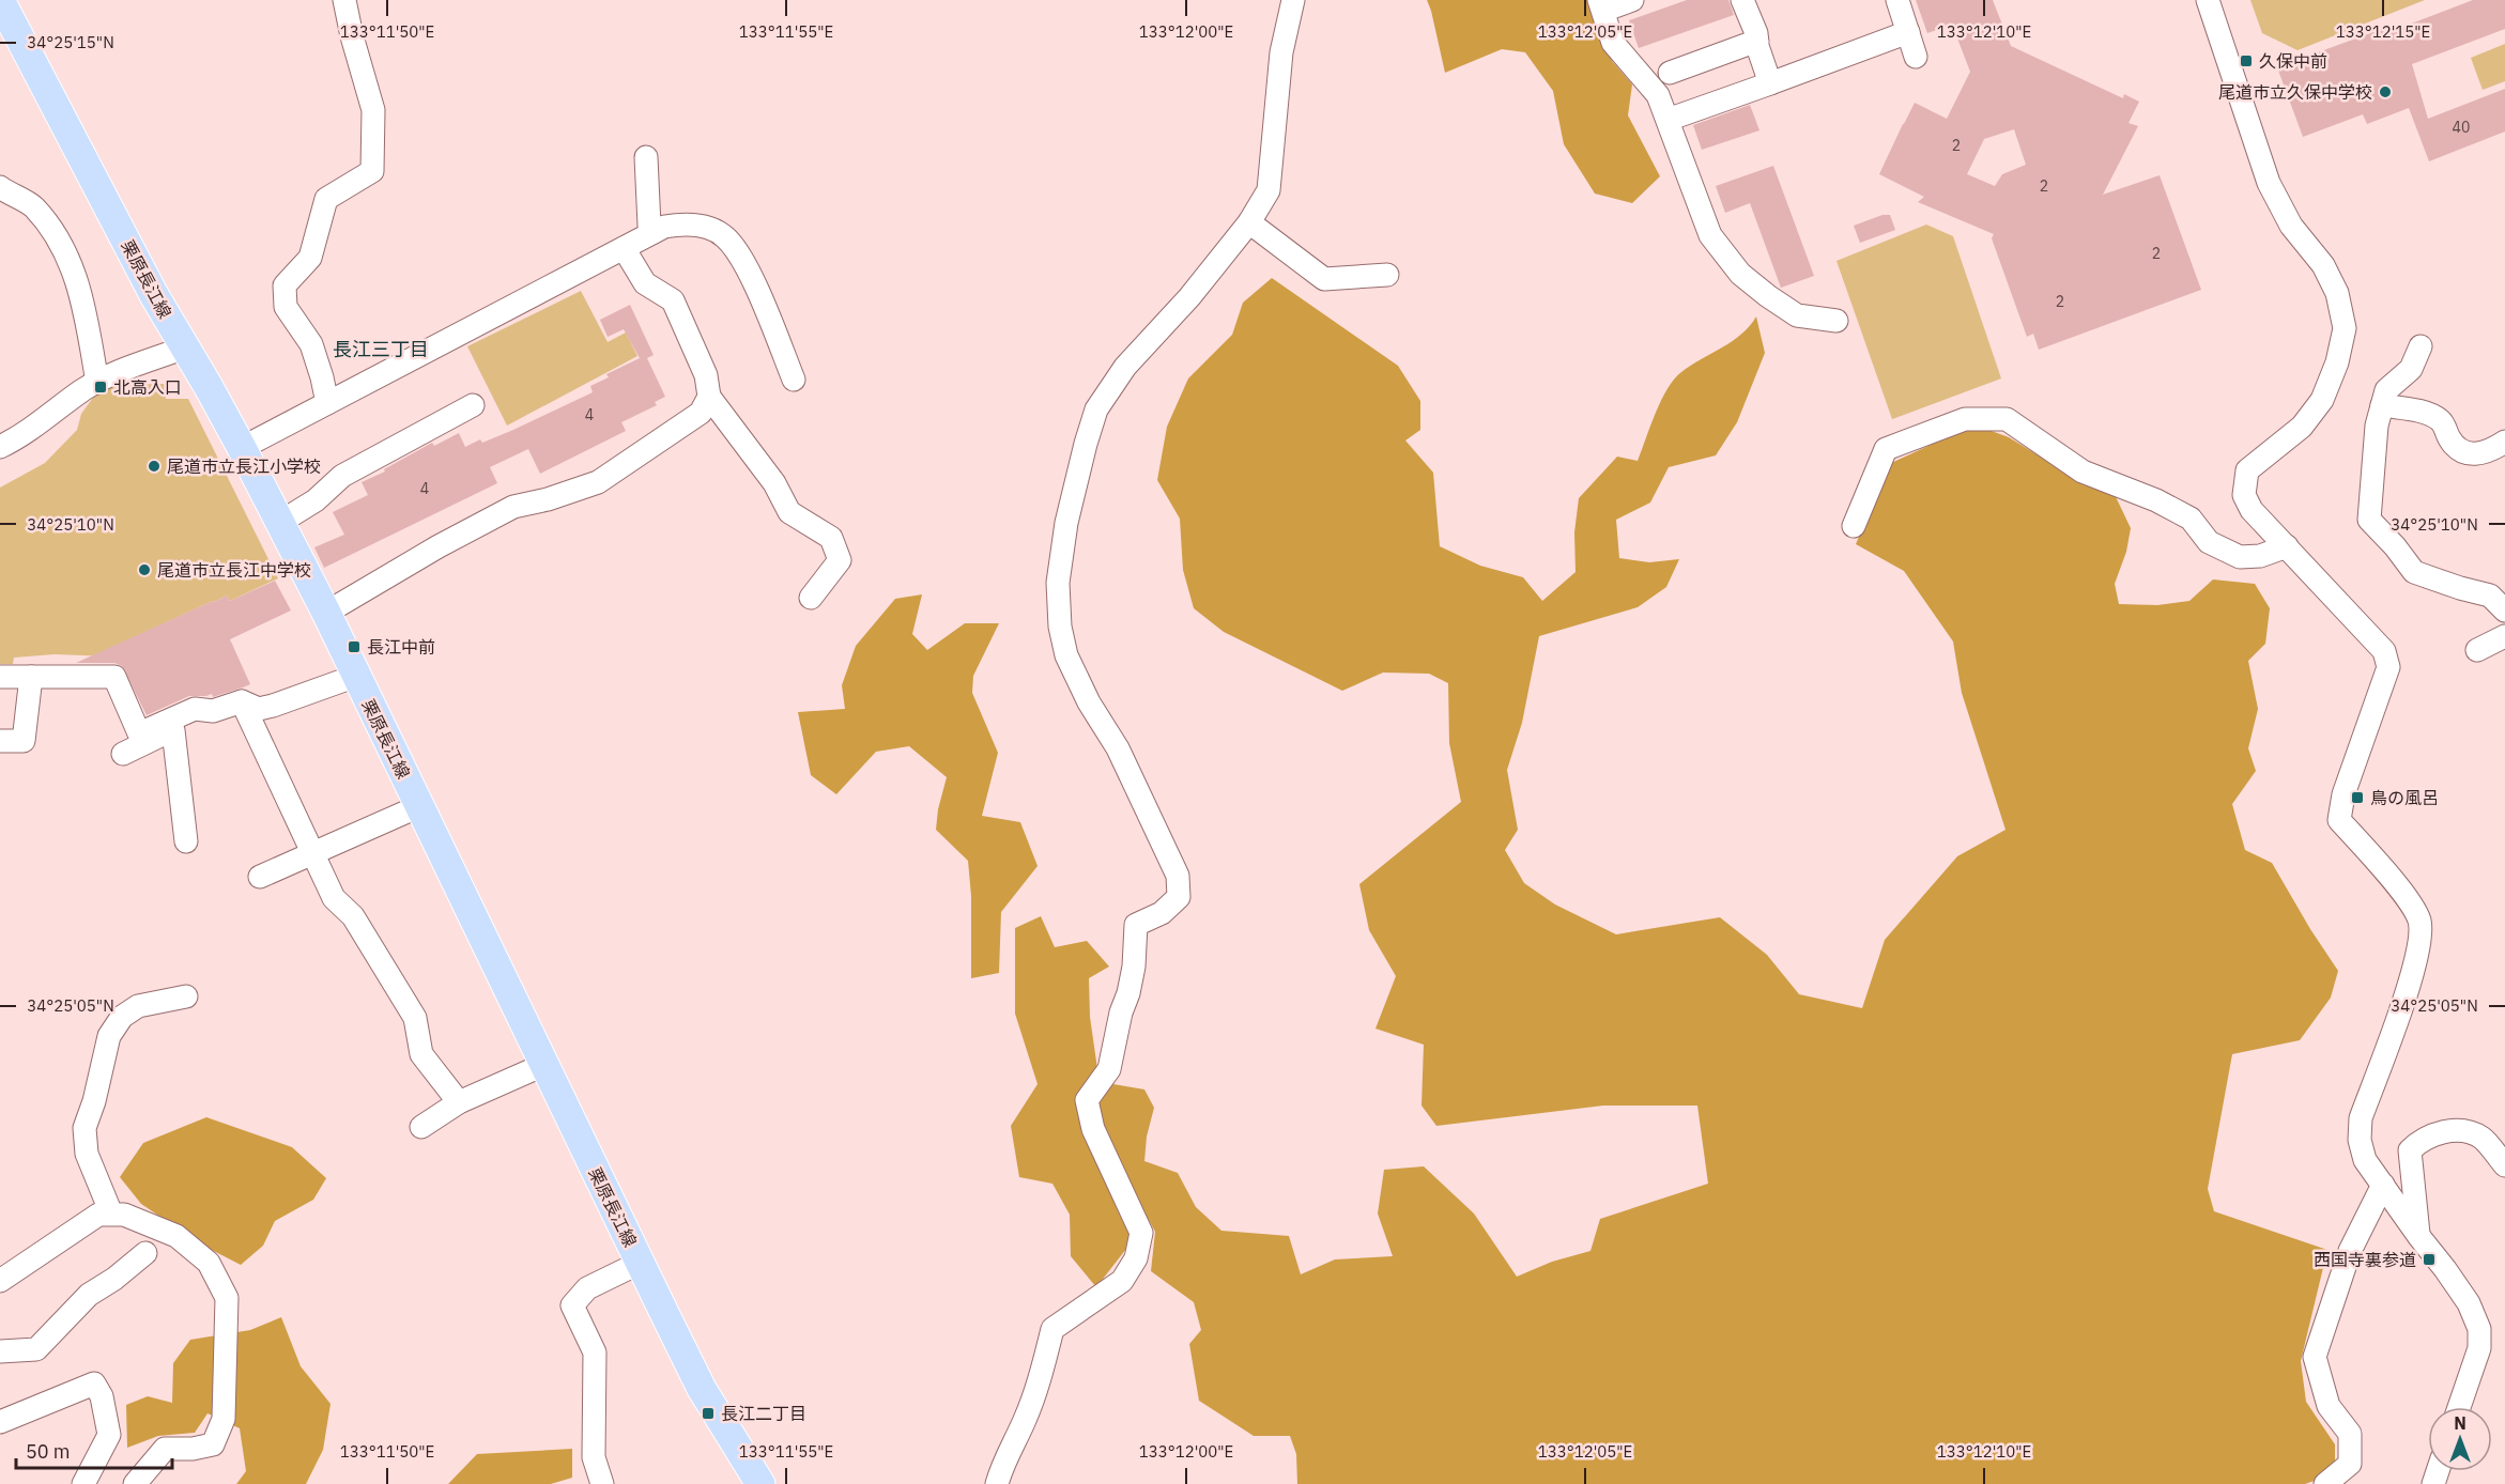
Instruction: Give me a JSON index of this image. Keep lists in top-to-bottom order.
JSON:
{
  "streets": {
    "main road": ["栗原長江線"]
  },
  "districts": ["長江三丁目"],
  "places": {
    "transit": [
      "久保中前",
      "北高入口",
      "長江中前",
      "鳥の風呂",
      "西国寺裏参道",
      "長江二丁目"
    ],
    "other": ["尾道市立久保中学校", "尾道市立長江小学校", "尾道市立長江中学校"]
  },
  "house_numbers": [
    "40",
    "2",
    "2",
    "2",
    "2",
    "4",
    "4"
  ],
  "scale_bar": "50 m",
  "north": "top",
  "coordinates": [
    "133°11'50\"E",
    "133°11'55\"E",
    "133°12'00\"E",
    "133°12'05\"E",
    "133°12'10\"E",
    "133°12'15\"E",
    "34°25'15\"N",
    "34°25'10\"N",
    "34°25'05\"N"
  ]
}
